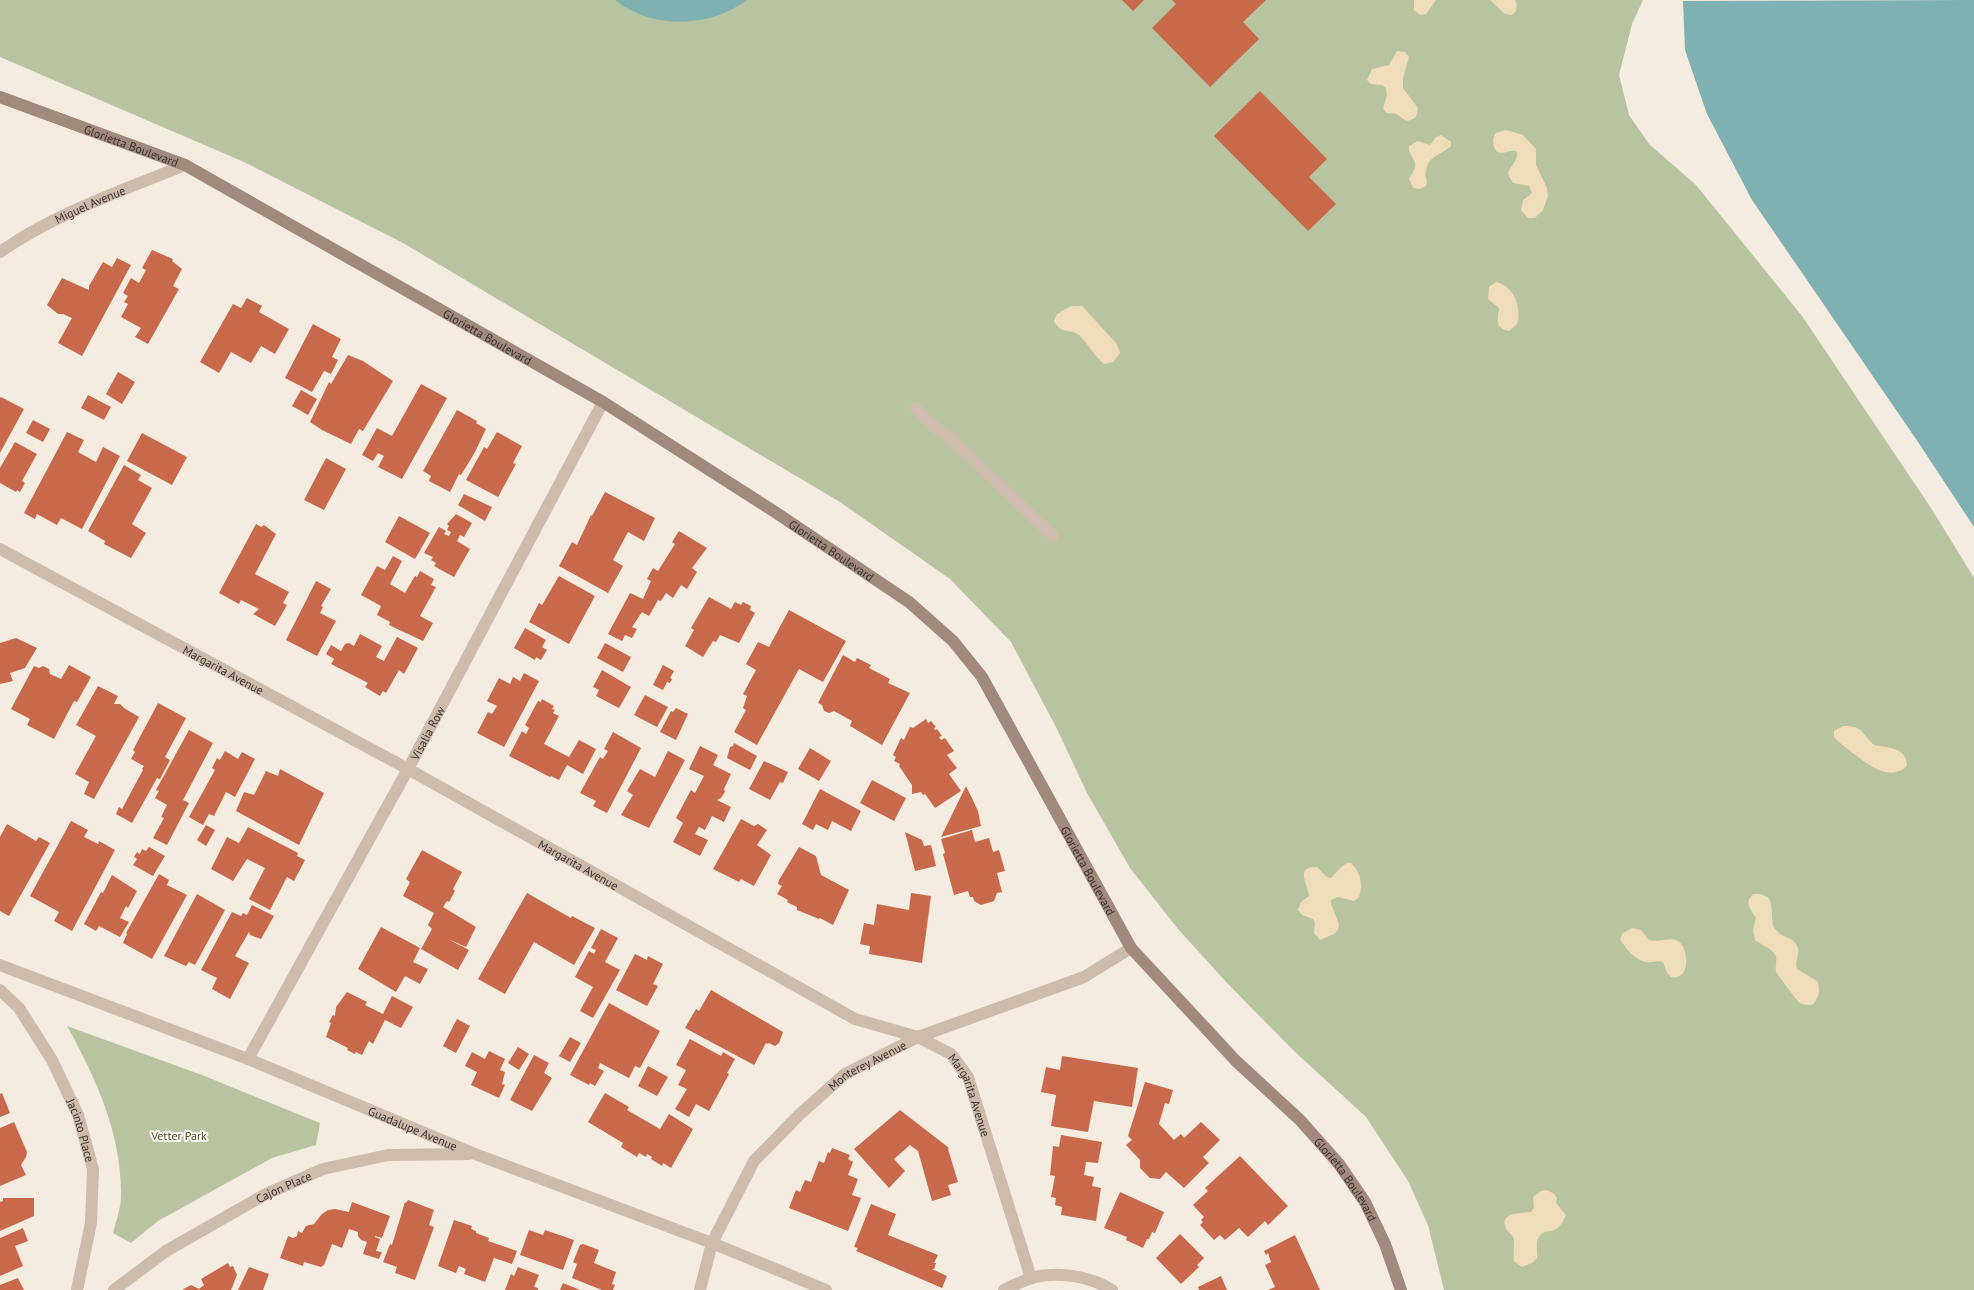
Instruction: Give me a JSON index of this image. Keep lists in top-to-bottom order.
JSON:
{
  "streets": {
    "street": [
      "Glorietta Boulevard",
      "Miguel Avenue",
      "Margarita Avenue",
      "Visalia Row",
      "Monterey Avenue",
      "Guadalupe Avenue",
      "Jacinto Place",
      "Cajon Place"
    ]
  },
  "crossings": [
    ["Glorietta Boulevard", "Miguel Avenue"],
    ["Glorietta Boulevard", "Visalia Row"],
    ["Glorietta Boulevard", "Monterey Avenue"],
    ["Margarita Avenue", "Visalia Row"],
    ["Margarita Avenue", "Monterey Avenue"],
    ["Visalia Row", "Guadalupe Avenue"],
    ["Monterey Avenue", "Guadalupe Avenue"],
    ["Guadalupe Avenue", "Cajon Place"]
  ],
  "parks": ["Vetter Park"]
}
